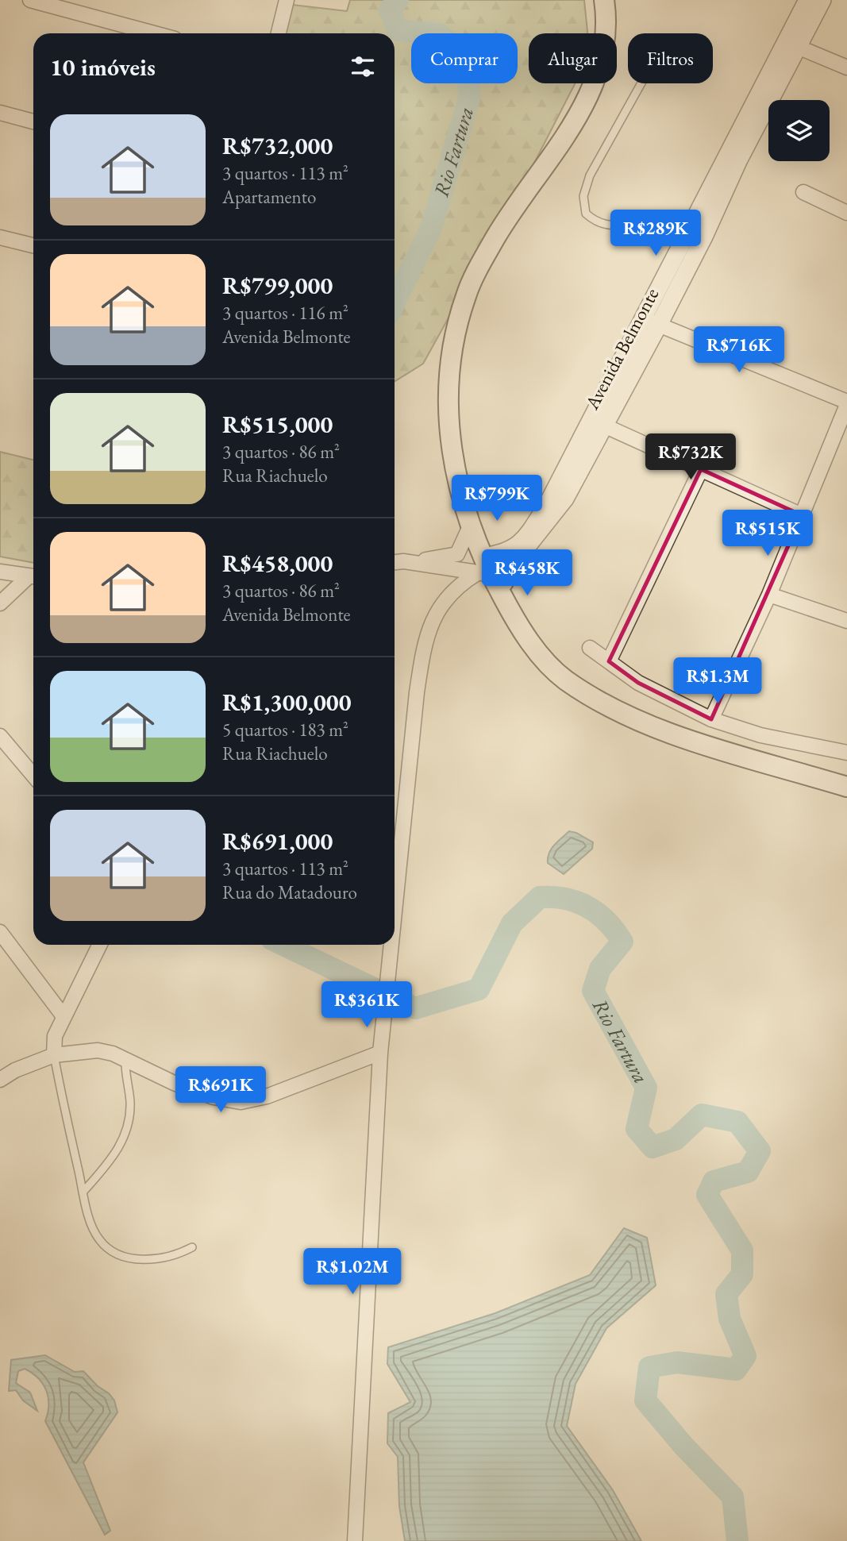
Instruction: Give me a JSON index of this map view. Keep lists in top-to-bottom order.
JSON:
{
  "streets": {
    "street": ["Avenida Belmonte"]
  },
  "water": ["Rio Fartura"],
  "page": {
    "chip": ["Comprar", "Alugar", "Filtros"],
    "heading": "10 imóveis",
    "list": [
      {
        "name": "R$732,000",
        "note": "3 quartos · 113 m² · Apartamento"
      },
      {
        "name": "R$799,000",
        "note": "3 quartos · 116 m² · Avenida Belmonte"
      },
      {
        "name": "R$515,000",
        "note": "3 quartos · 86 m² · Rua Riachuelo"
      },
      {
        "name": "R$458,000",
        "note": "3 quartos · 86 m² · Avenida Belmonte"
      },
      {
        "name": "R$1,300,000",
        "note": "5 quartos · 183 m² · Rua Riachuelo"
      },
      {
        "name": "R$691,000",
        "note": "3 quartos · 113 m² · Rua do Matadouro"
      }
    ],
    "price": [
      "R$289K",
      "R$716K",
      "R$732K",
      "R$799K",
      "R$515K",
      "R$458K",
      "R$1.3M",
      "R$361K",
      "R$691K",
      "R$1.02M"
    ]
  }
}
